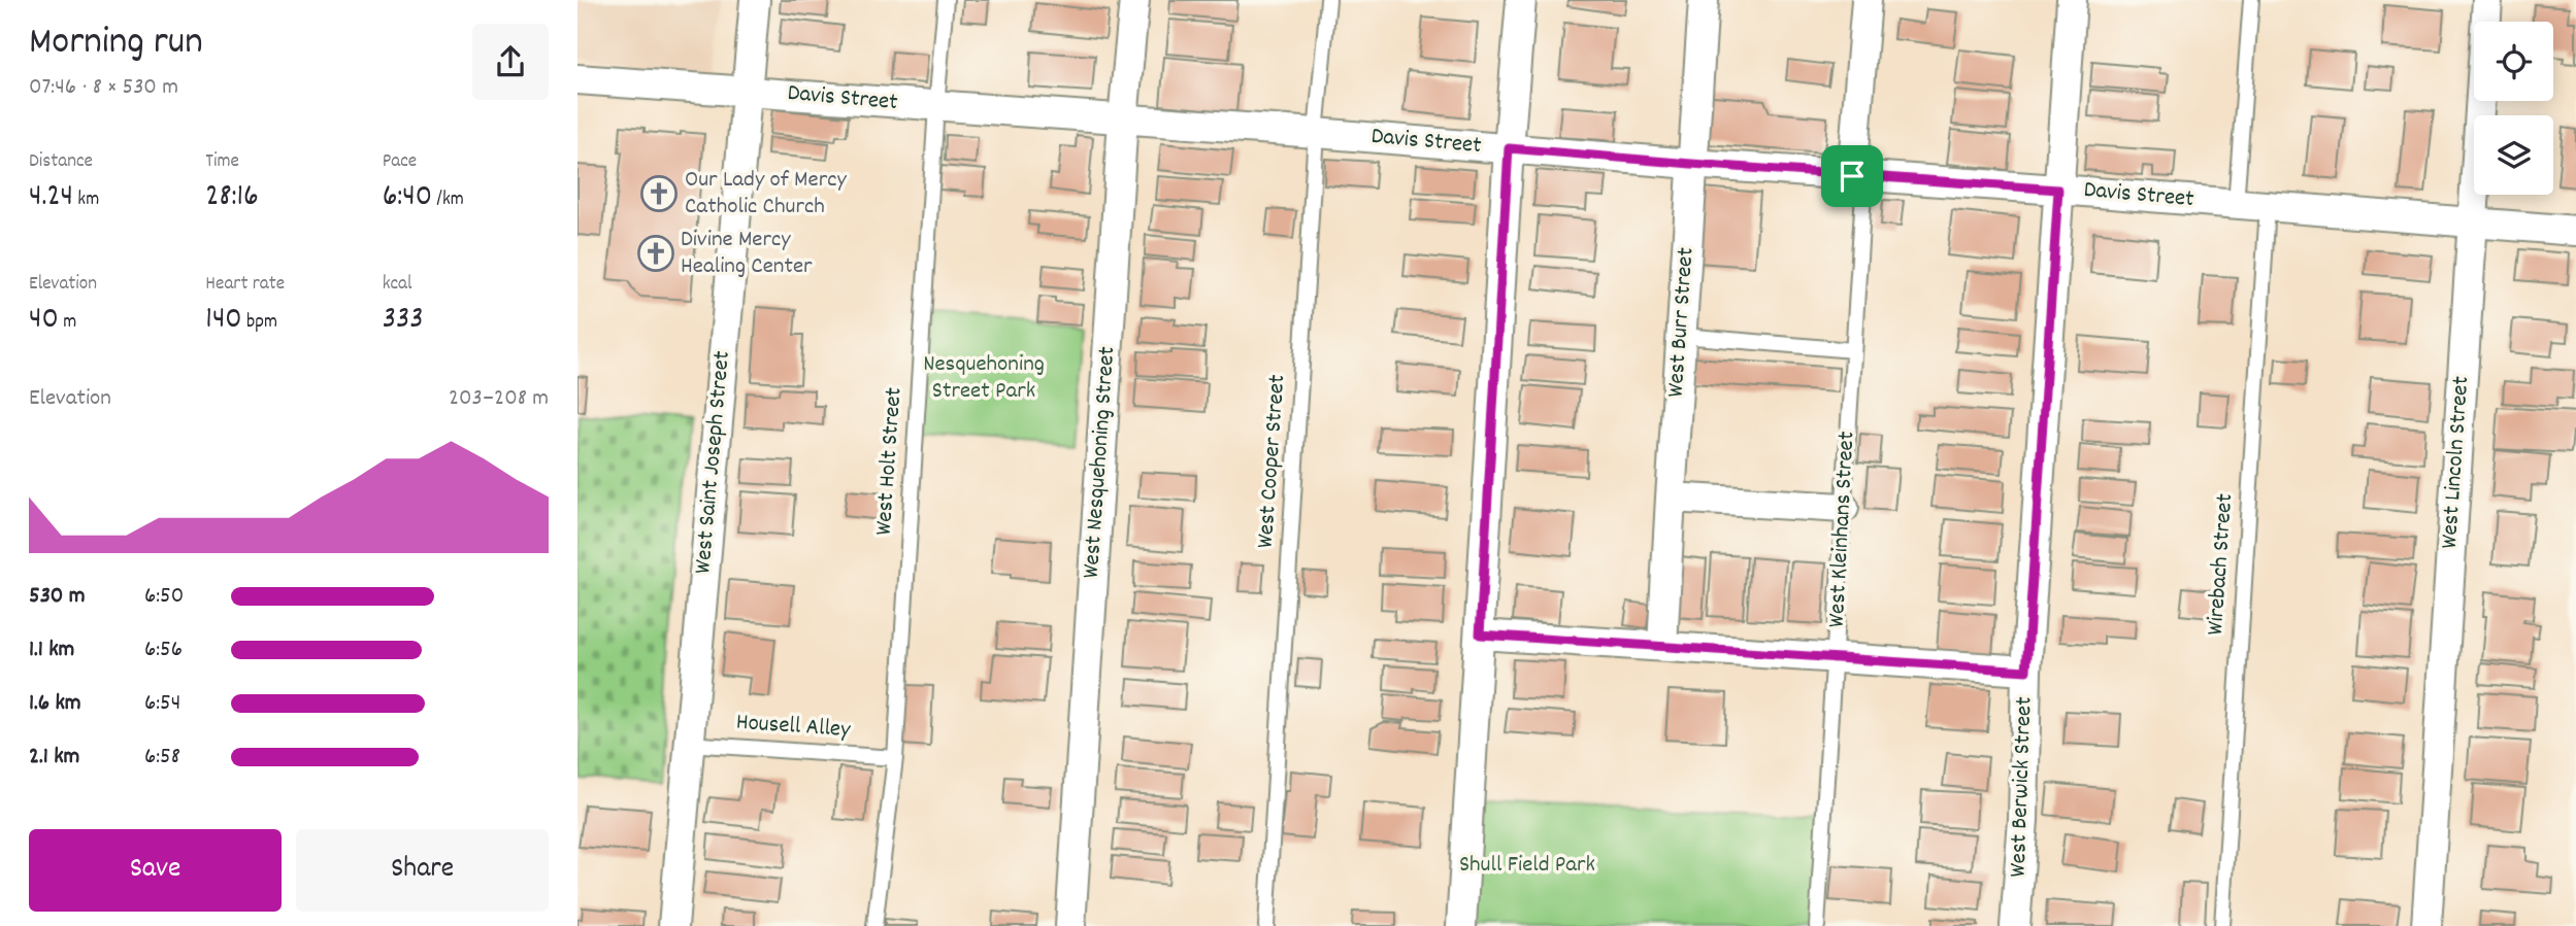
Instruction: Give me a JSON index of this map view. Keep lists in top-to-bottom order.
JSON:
{
  "streets": {
    "street": [
      "Davis Street",
      "West Burr Street",
      "West Saint Joseph Street",
      "West Nesquehoning Street",
      "West Lincoln Street",
      "West Kleinhans Street",
      "West Berwick Street"
    ],
    "lane": [
      "West Holt Street",
      "West Cooper Street",
      "Wirebach Street",
      "Housell Alley"
    ]
  },
  "crossings": [
    ["Davis Street", "West Burr Street"],
    ["Davis Street", "West Holt Street"],
    ["Davis Street", "West Cooper Street"],
    ["Davis Street", "West Saint Joseph Street"],
    ["Davis Street", "West Nesquehoning Street"],
    ["Davis Street", "West Lincoln Street"],
    ["Davis Street", "West Kleinhans Street"],
    ["Davis Street", "Wirebach Street"],
    ["Davis Street", "West Berwick Street"],
    ["West Holt Street", "Housell Alley"],
    ["West Saint Joseph Street", "Housell Alley"]
  ],
  "parks": ["Nesquehoning Street Park", "Shull Field Park"],
  "places": {
    "church": ["Our Lady of Mercy Catholic Church", "Divine Mercy Healing Center"]
  },
  "page": {
    "heading": ["Morning run", "07:46 · 8 × 530 m"],
    "stats": [
      ["Distance", "4.24 km"],
      ["Time", "28:16"],
      ["Pace", "6:40 /km"],
      ["Elevation", "40 m"],
      ["Heart rate", "140 bpm"],
      ["kcal", "333"]
    ],
    "chart": ["Elevation", "203–208 m"],
    "list": [
      {
        "name": "530 m",
        "note": "6:50"
      },
      {
        "name": "1.1 km",
        "note": "6:56"
      },
      {
        "name": "1.6 km",
        "note": "6:54"
      },
      {
        "name": "2.1 km",
        "note": "6:58"
      }
    ],
    "buttons": ["Save", "Share"]
  }
}
